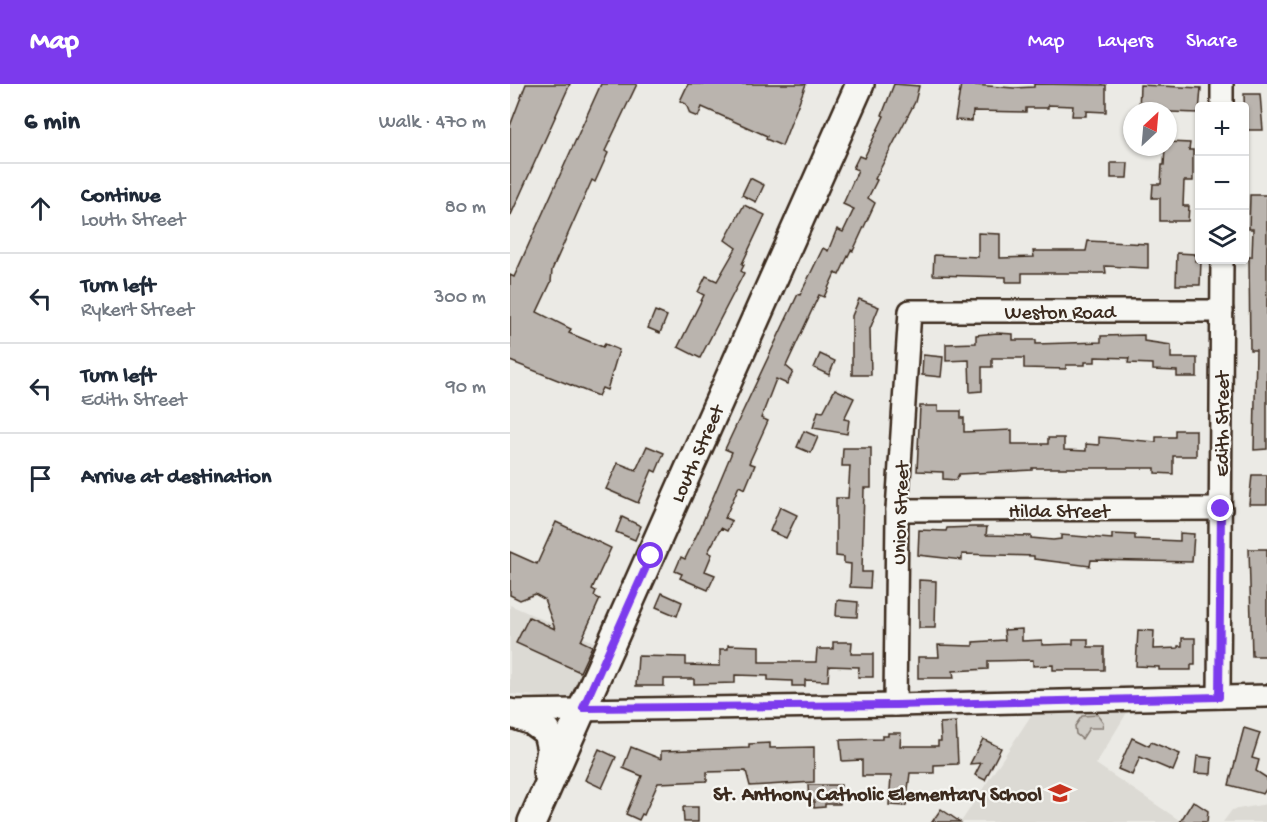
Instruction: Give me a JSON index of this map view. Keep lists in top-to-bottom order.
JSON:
{
  "streets": {
    "main road": ["Louth Street"],
    "street": [
      "Weston Road",
      "Edith Street",
      "Hilda Street",
      "Union Street"
    ]
  },
  "crossings": [
    ["Weston Road", "Edith Street"],
    ["Weston Road", "Union Street"],
    ["Edith Street", "Hilda Street"],
    ["Hilda Street", "Union Street"]
  ],
  "places": {
    "school or university": ["St. Anthony Catholic Elementary School"]
  },
  "north": "top right",
  "page": {
    "header": "Map",
    "nav": ["Map", "Layers", "Share"],
    "heading": ["6 min", "Walk · 470 m"],
    "map_buttons": ["+", "−"],
    "list": [
      ["Continue", "Louth Street", "80 m"],
      ["Turn left", "Rykert Street", "300 m"],
      ["Turn left", "Edith Street", "90 m"],
      "Arrive at destination"
    ]
  }
}
